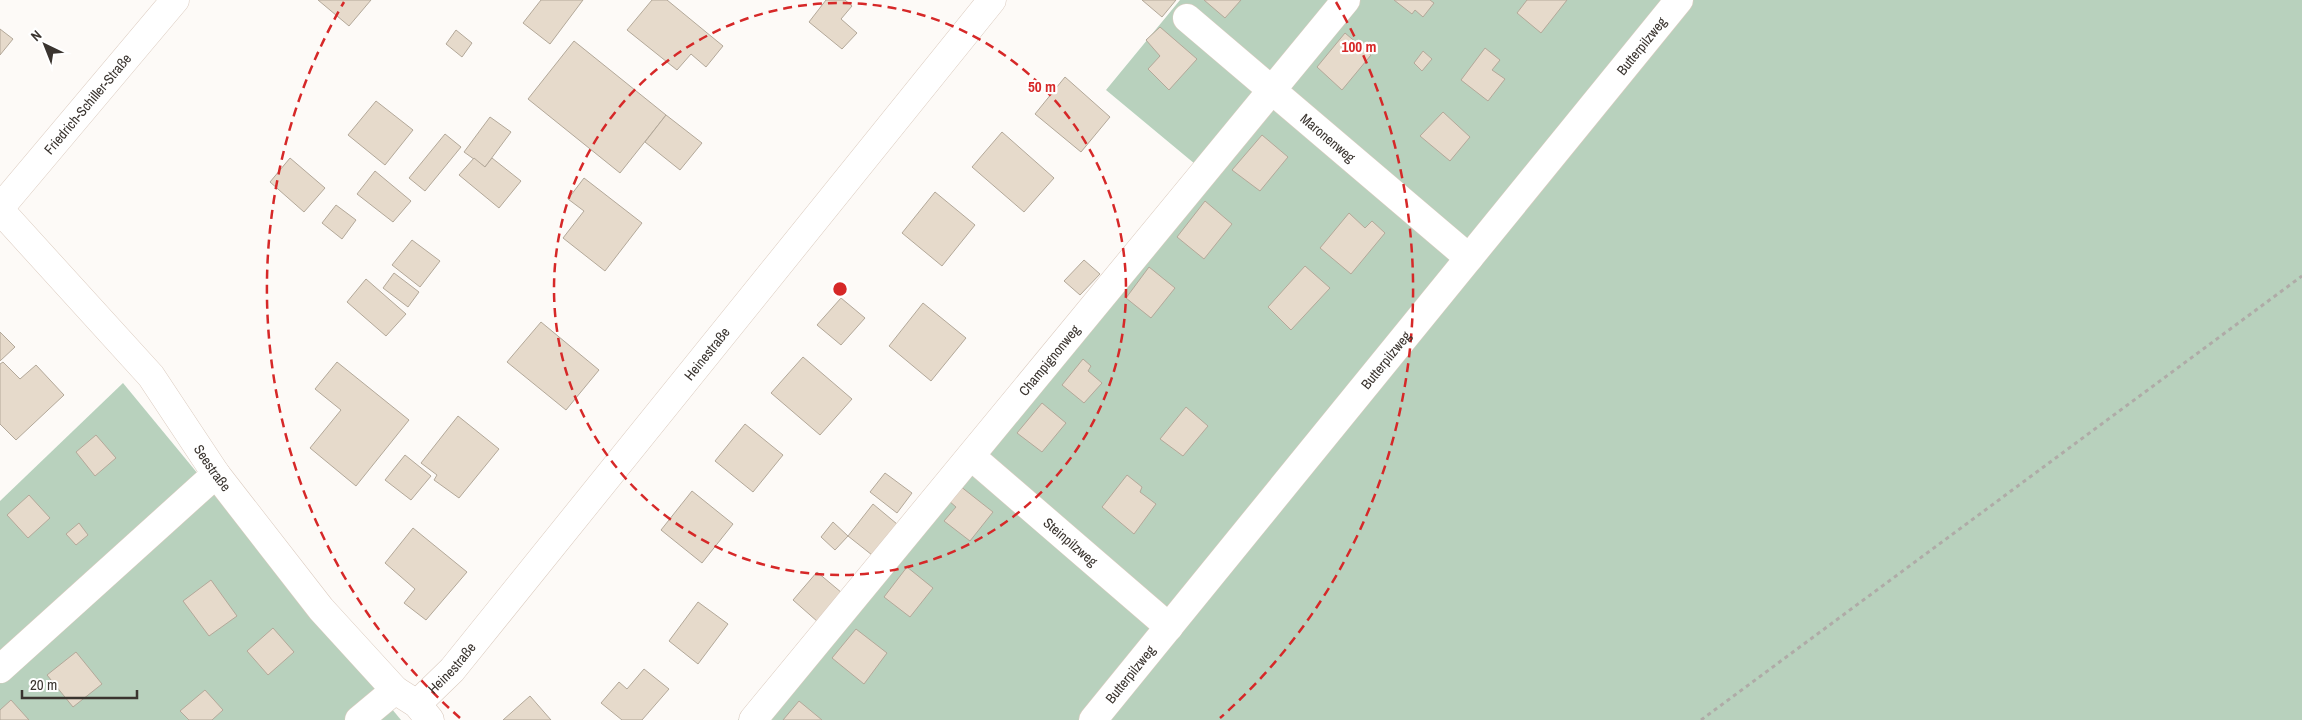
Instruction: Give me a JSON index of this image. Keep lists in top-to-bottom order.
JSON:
{
  "streets": {
    "street": [
      "Butterpilzweg",
      "Friedrich-Schiller-Straße",
      "Maronenweg",
      "Heinestraße",
      "Champignonweg",
      "Seestraße",
      "Steinpilzweg"
    ]
  },
  "crossings": [
    ["Butterpilzweg", "Maronenweg"],
    ["Butterpilzweg", "Steinpilzweg"],
    ["Friedrich-Schiller-Straße", "Seestraße"],
    ["Maronenweg", "Champignonweg"],
    ["Heinestraße", "Seestraße"],
    ["Champignonweg", "Steinpilzweg"]
  ],
  "scale_bar": "20 m",
  "north": "top left",
  "rings": ["100 m", "50 m"]
}
